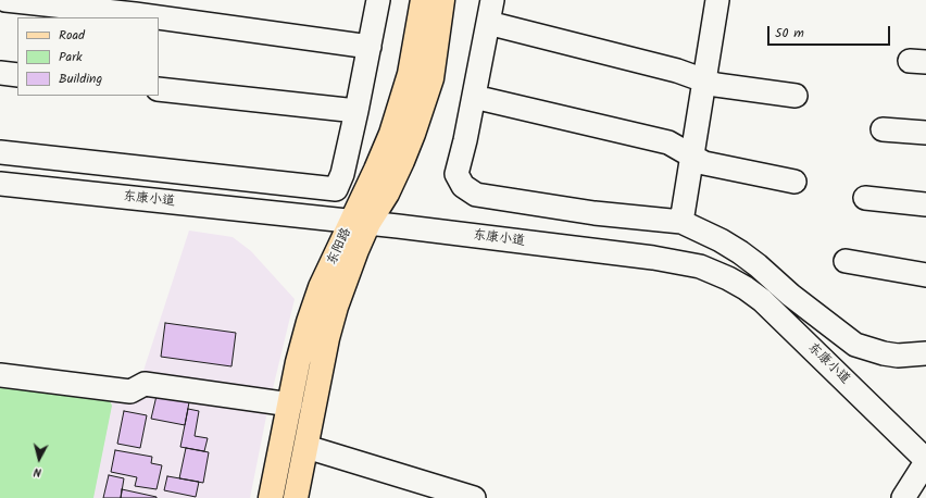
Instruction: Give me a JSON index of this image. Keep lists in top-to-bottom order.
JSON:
{
  "streets": {
    "main road": ["东阳路"],
    "street": ["东康小道"]
  },
  "crossings": [
    ["东康小道", "东阳路"]
  ],
  "legend": ["Road", "Park", "Building"],
  "scale_bar": "50 m",
  "north": "bottom"
}
